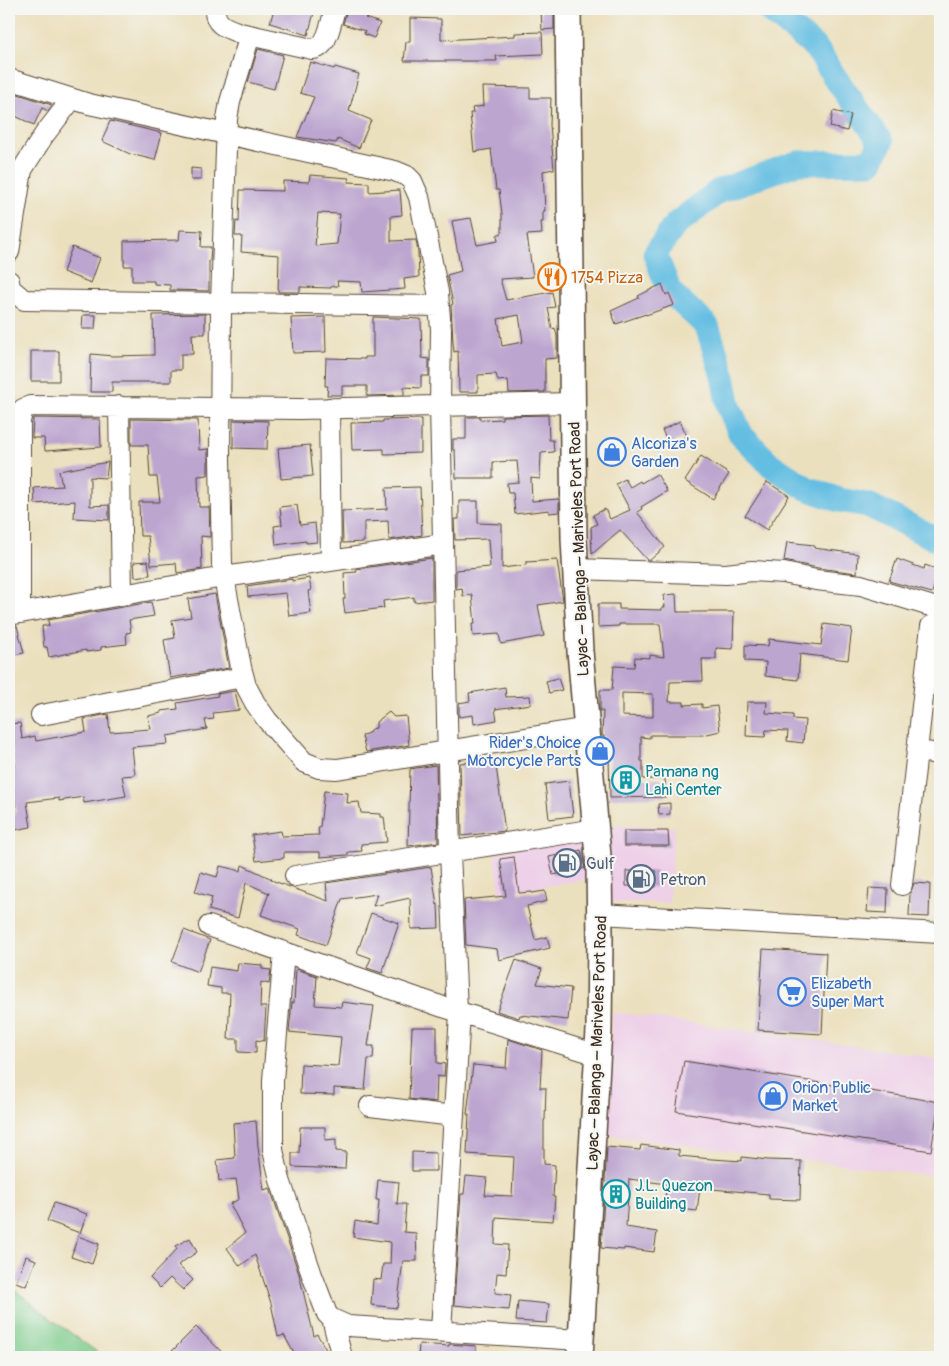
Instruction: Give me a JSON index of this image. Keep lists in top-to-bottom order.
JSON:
{
  "streets": {
    "main road": ["Layac – Balanga – Mariveles Port Road"]
  },
  "places": {
    "restaurant": ["1754 Pizza"],
    "shop": ["Alcoriza's Garden", "Rider's Choice Motorcycle Parts", "Orion Public Market"],
    "building": ["Pamana ng Lahi Center", "J.L. Quezon Building"],
    "fuel station": ["Gulf", "Petron"],
    "supermarket": ["Elizabeth Super Mart"]
  }
}
